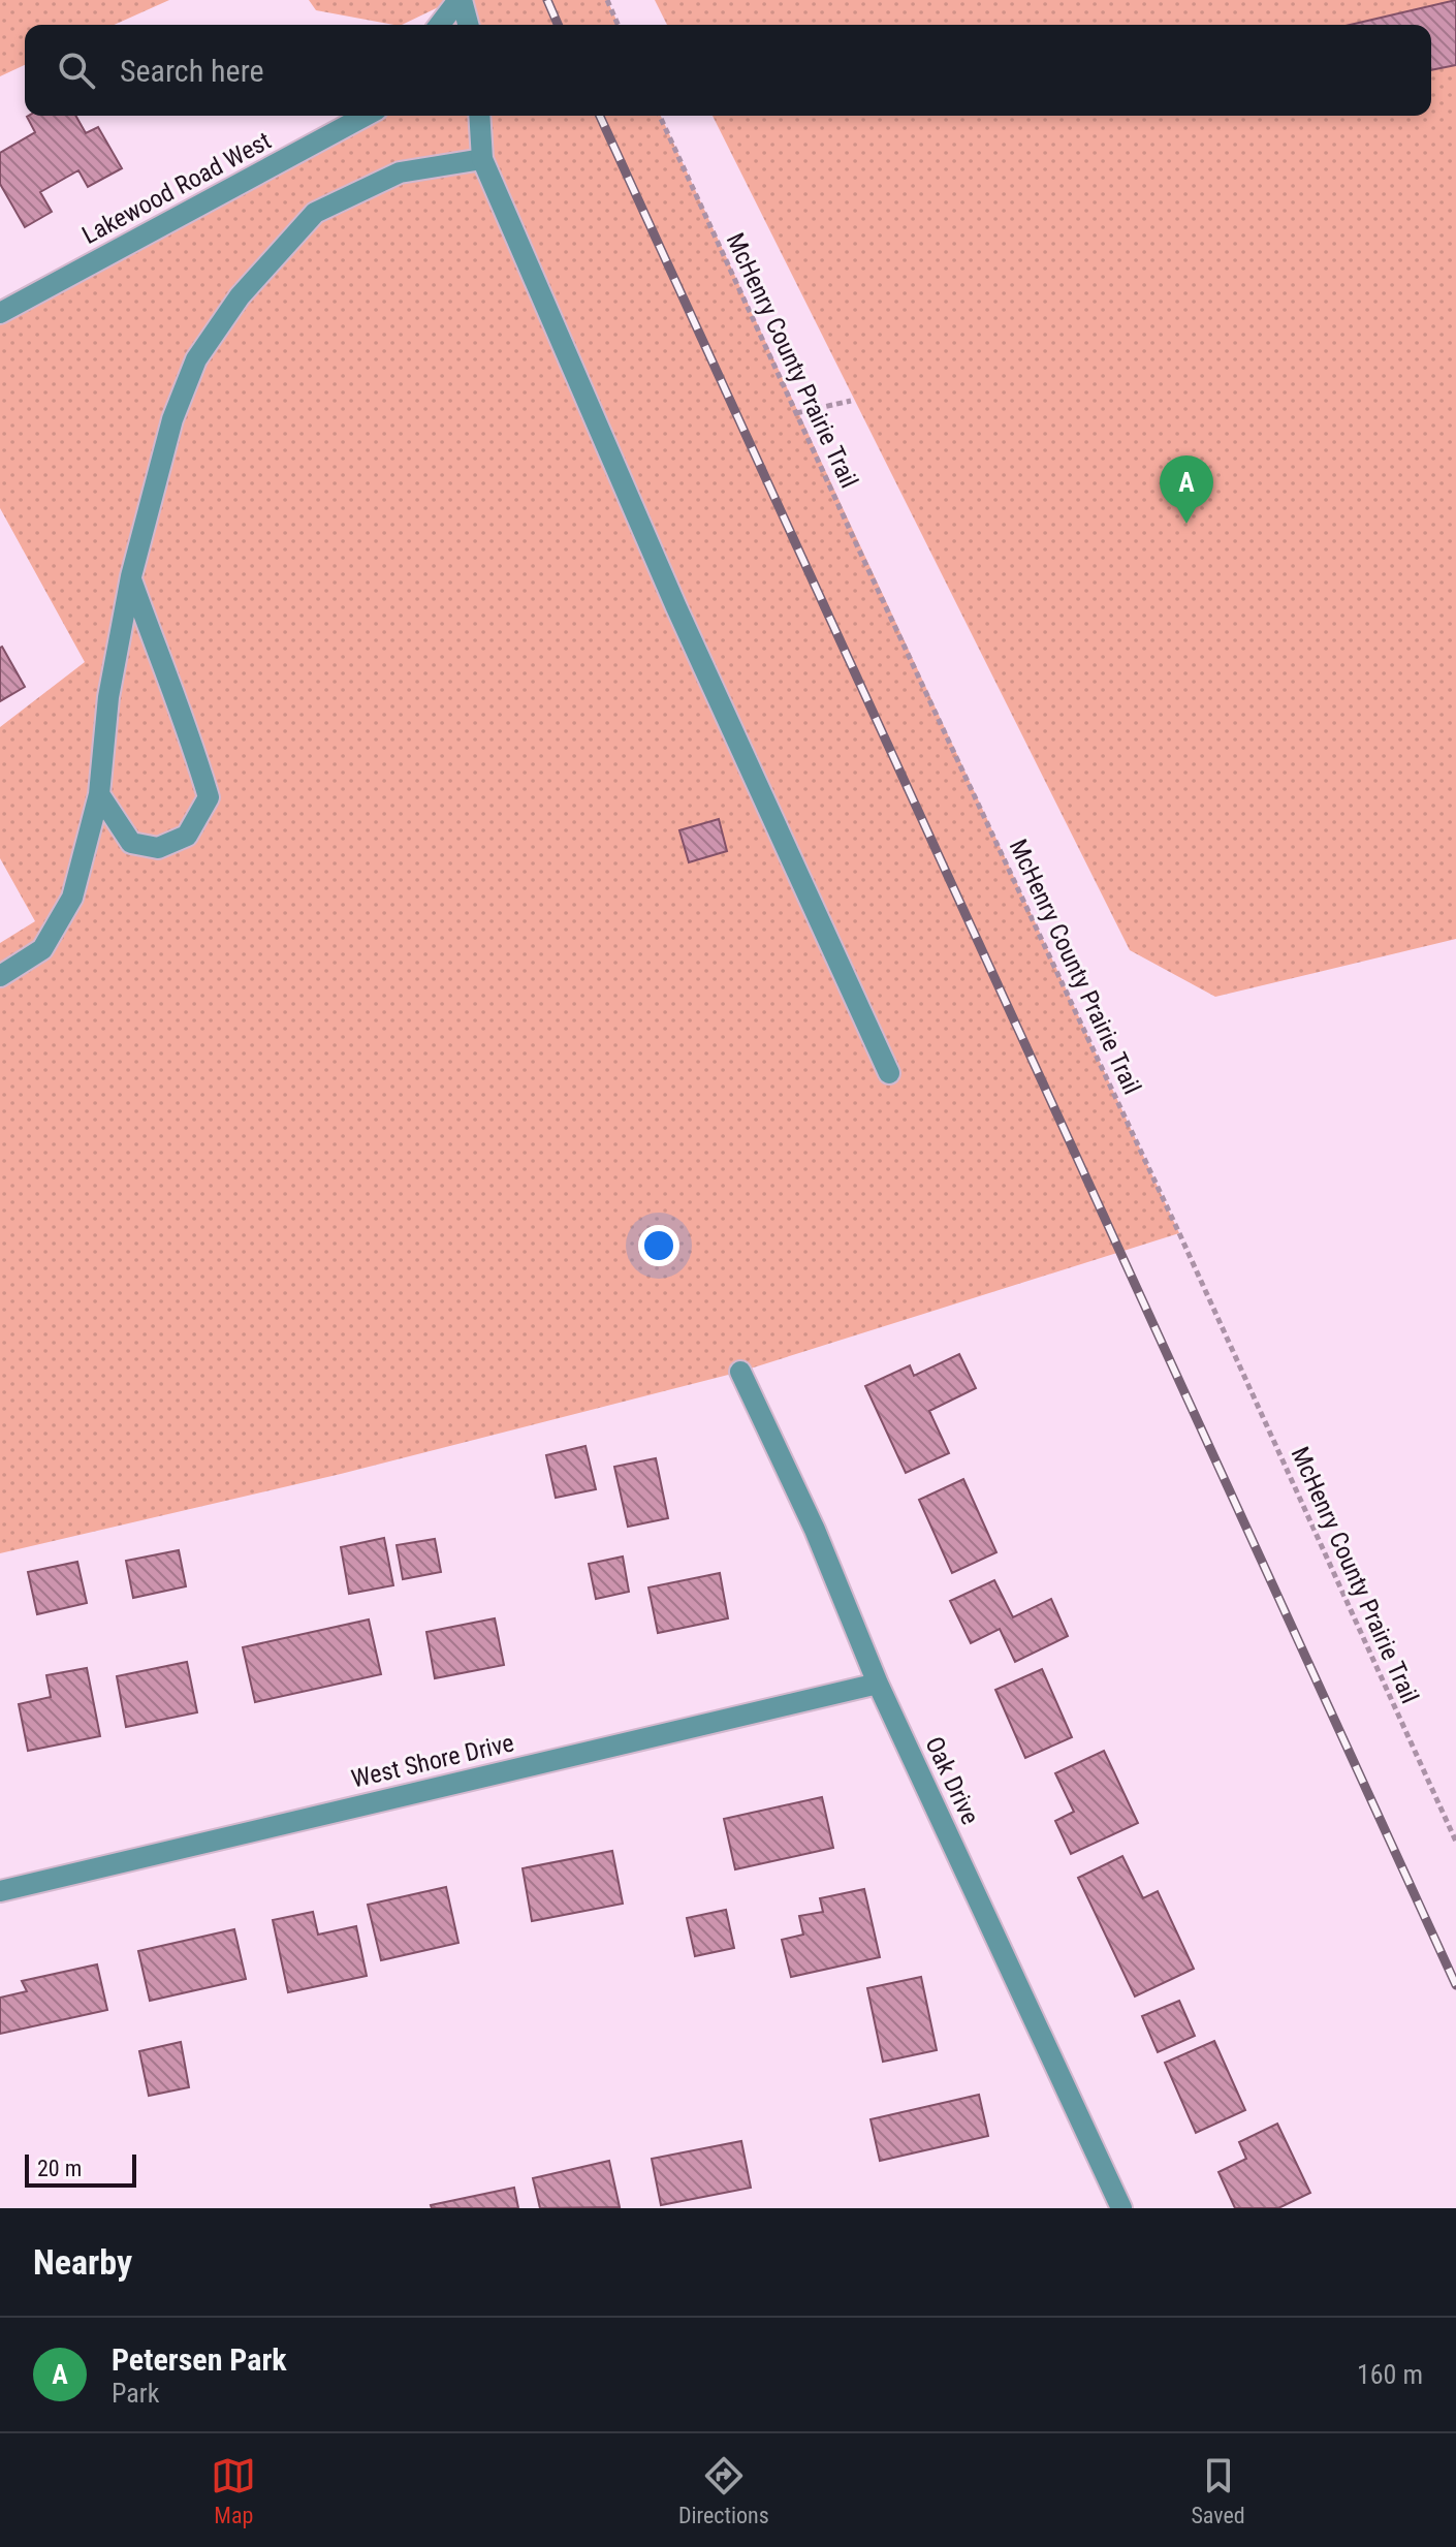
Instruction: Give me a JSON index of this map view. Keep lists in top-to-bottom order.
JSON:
{
  "streets": {
    "street": ["Lakewood Road West", "West Shore Drive", "Oak Drive"],
    "path": ["McHenry County Prairie Trail"]
  },
  "crossings": [
    ["West Shore Drive", "Oak Drive"]
  ],
  "scale_bar": "20 m",
  "page": {
    "search": "Search here",
    "pins": "A",
    "scale": "20 m",
    "heading": "Nearby",
    "list": [
      {
        "mark": "A",
        "name": "Petersen Park",
        "note": "Park",
        "value": "160 m"
      }
    ],
    "nav": ["Map", "Directions", "Saved"]
  }
}
